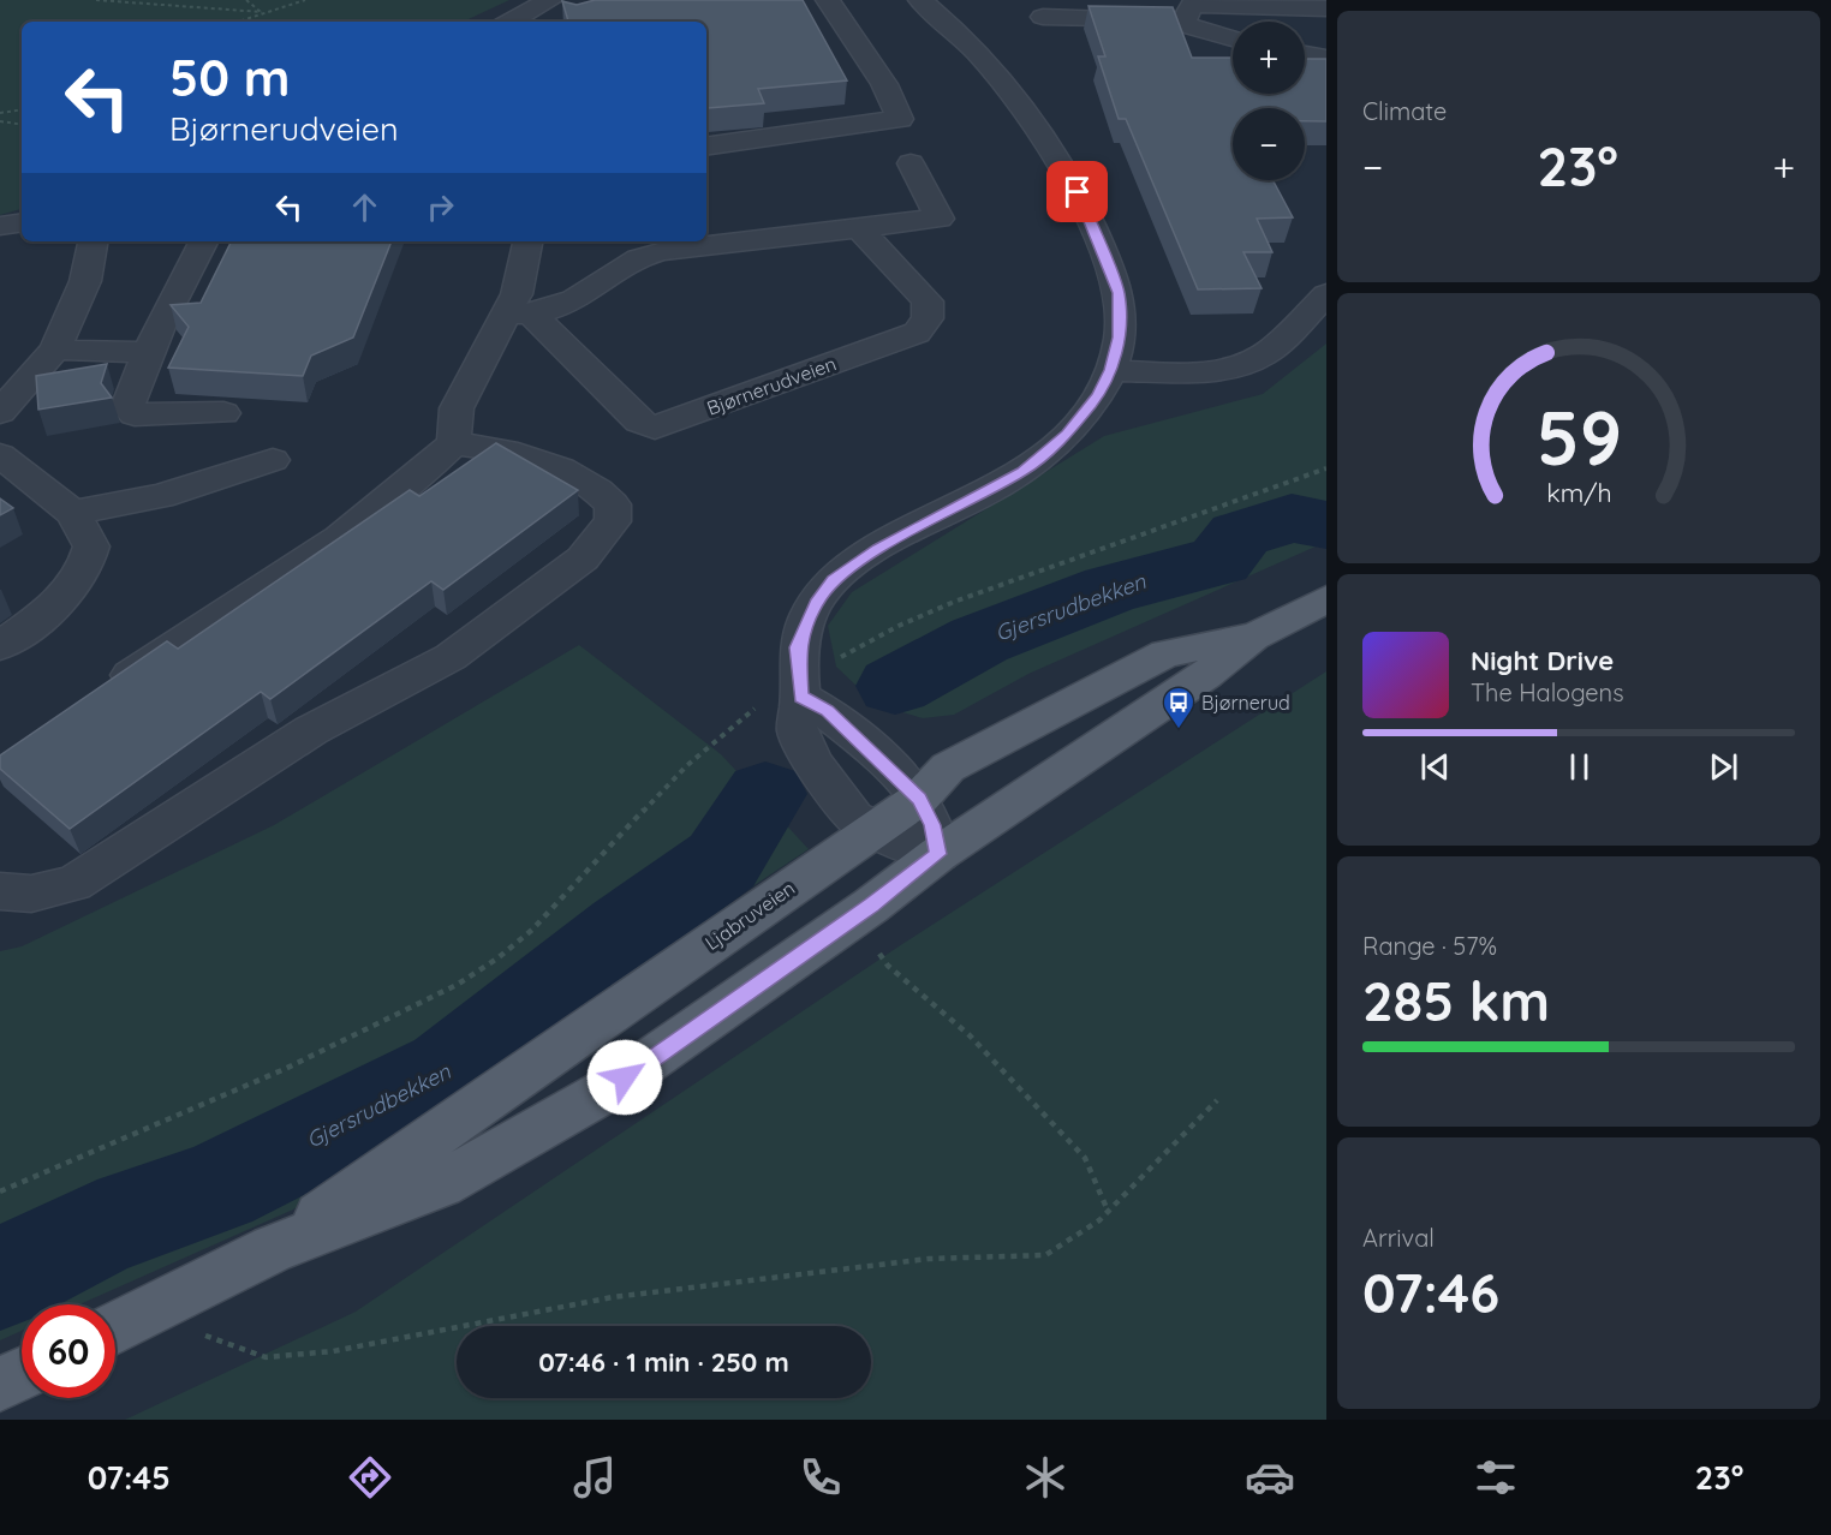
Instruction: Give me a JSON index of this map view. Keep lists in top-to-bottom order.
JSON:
{
  "streets": {
    "main road": ["Ljabruveien"],
    "street": ["Bjørnerudveien"]
  },
  "water": ["Gjersrudbekken"],
  "places": {
    "bus stop": ["Bjørnerud"]
  },
  "page": {
    "tile": [
      "Climate",
      ["Range · 57%", "285 km"],
      ["Arrival", "07:46"]
    ],
    "map_buttons": ["+", "−"],
    "turn": ["50 m", "Bjørnerudveien"],
    "heat": ["−", "23°", "+"],
    "song": ["Night Drive", "The Halogens"],
    "limit": "60",
    "trip": "07:46 · 1 min · 250 m",
    "tabs": ["07:45", "23°"],
    "gauge": ["59", "km/h"]
  }
}
